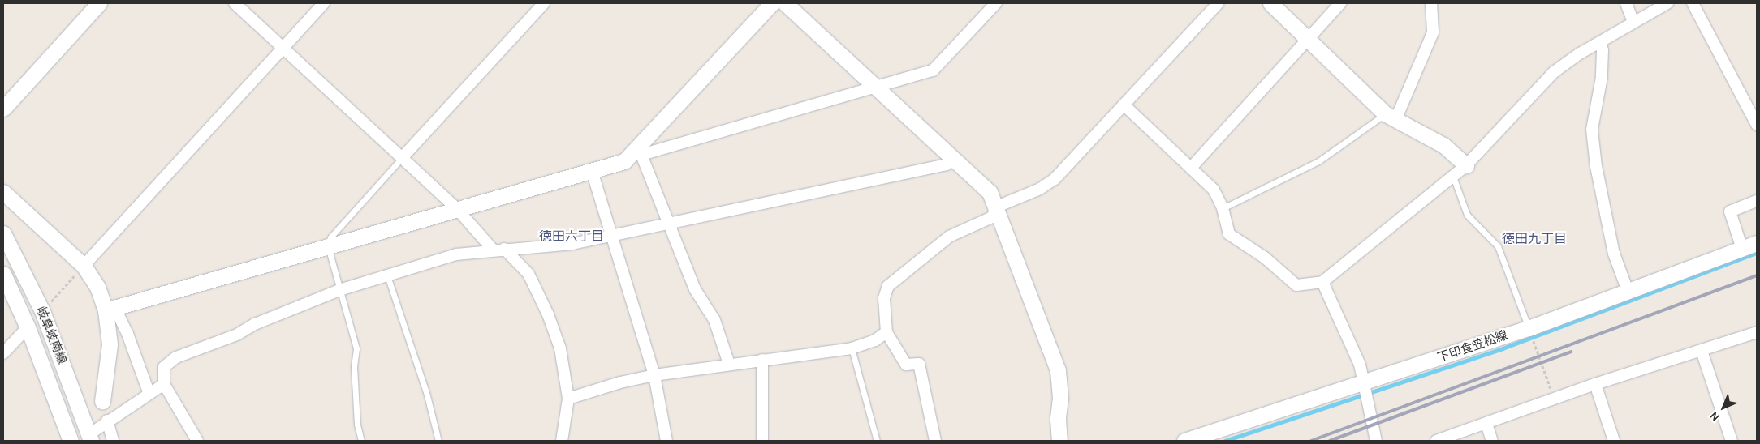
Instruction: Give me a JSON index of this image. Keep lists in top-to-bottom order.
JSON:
{
  "streets": {
    "street": ["岐阜岐南線", "下印食笠松線"]
  },
  "districts": ["徳田六丁目", "徳田九丁目"],
  "north": "bottom left"
}
